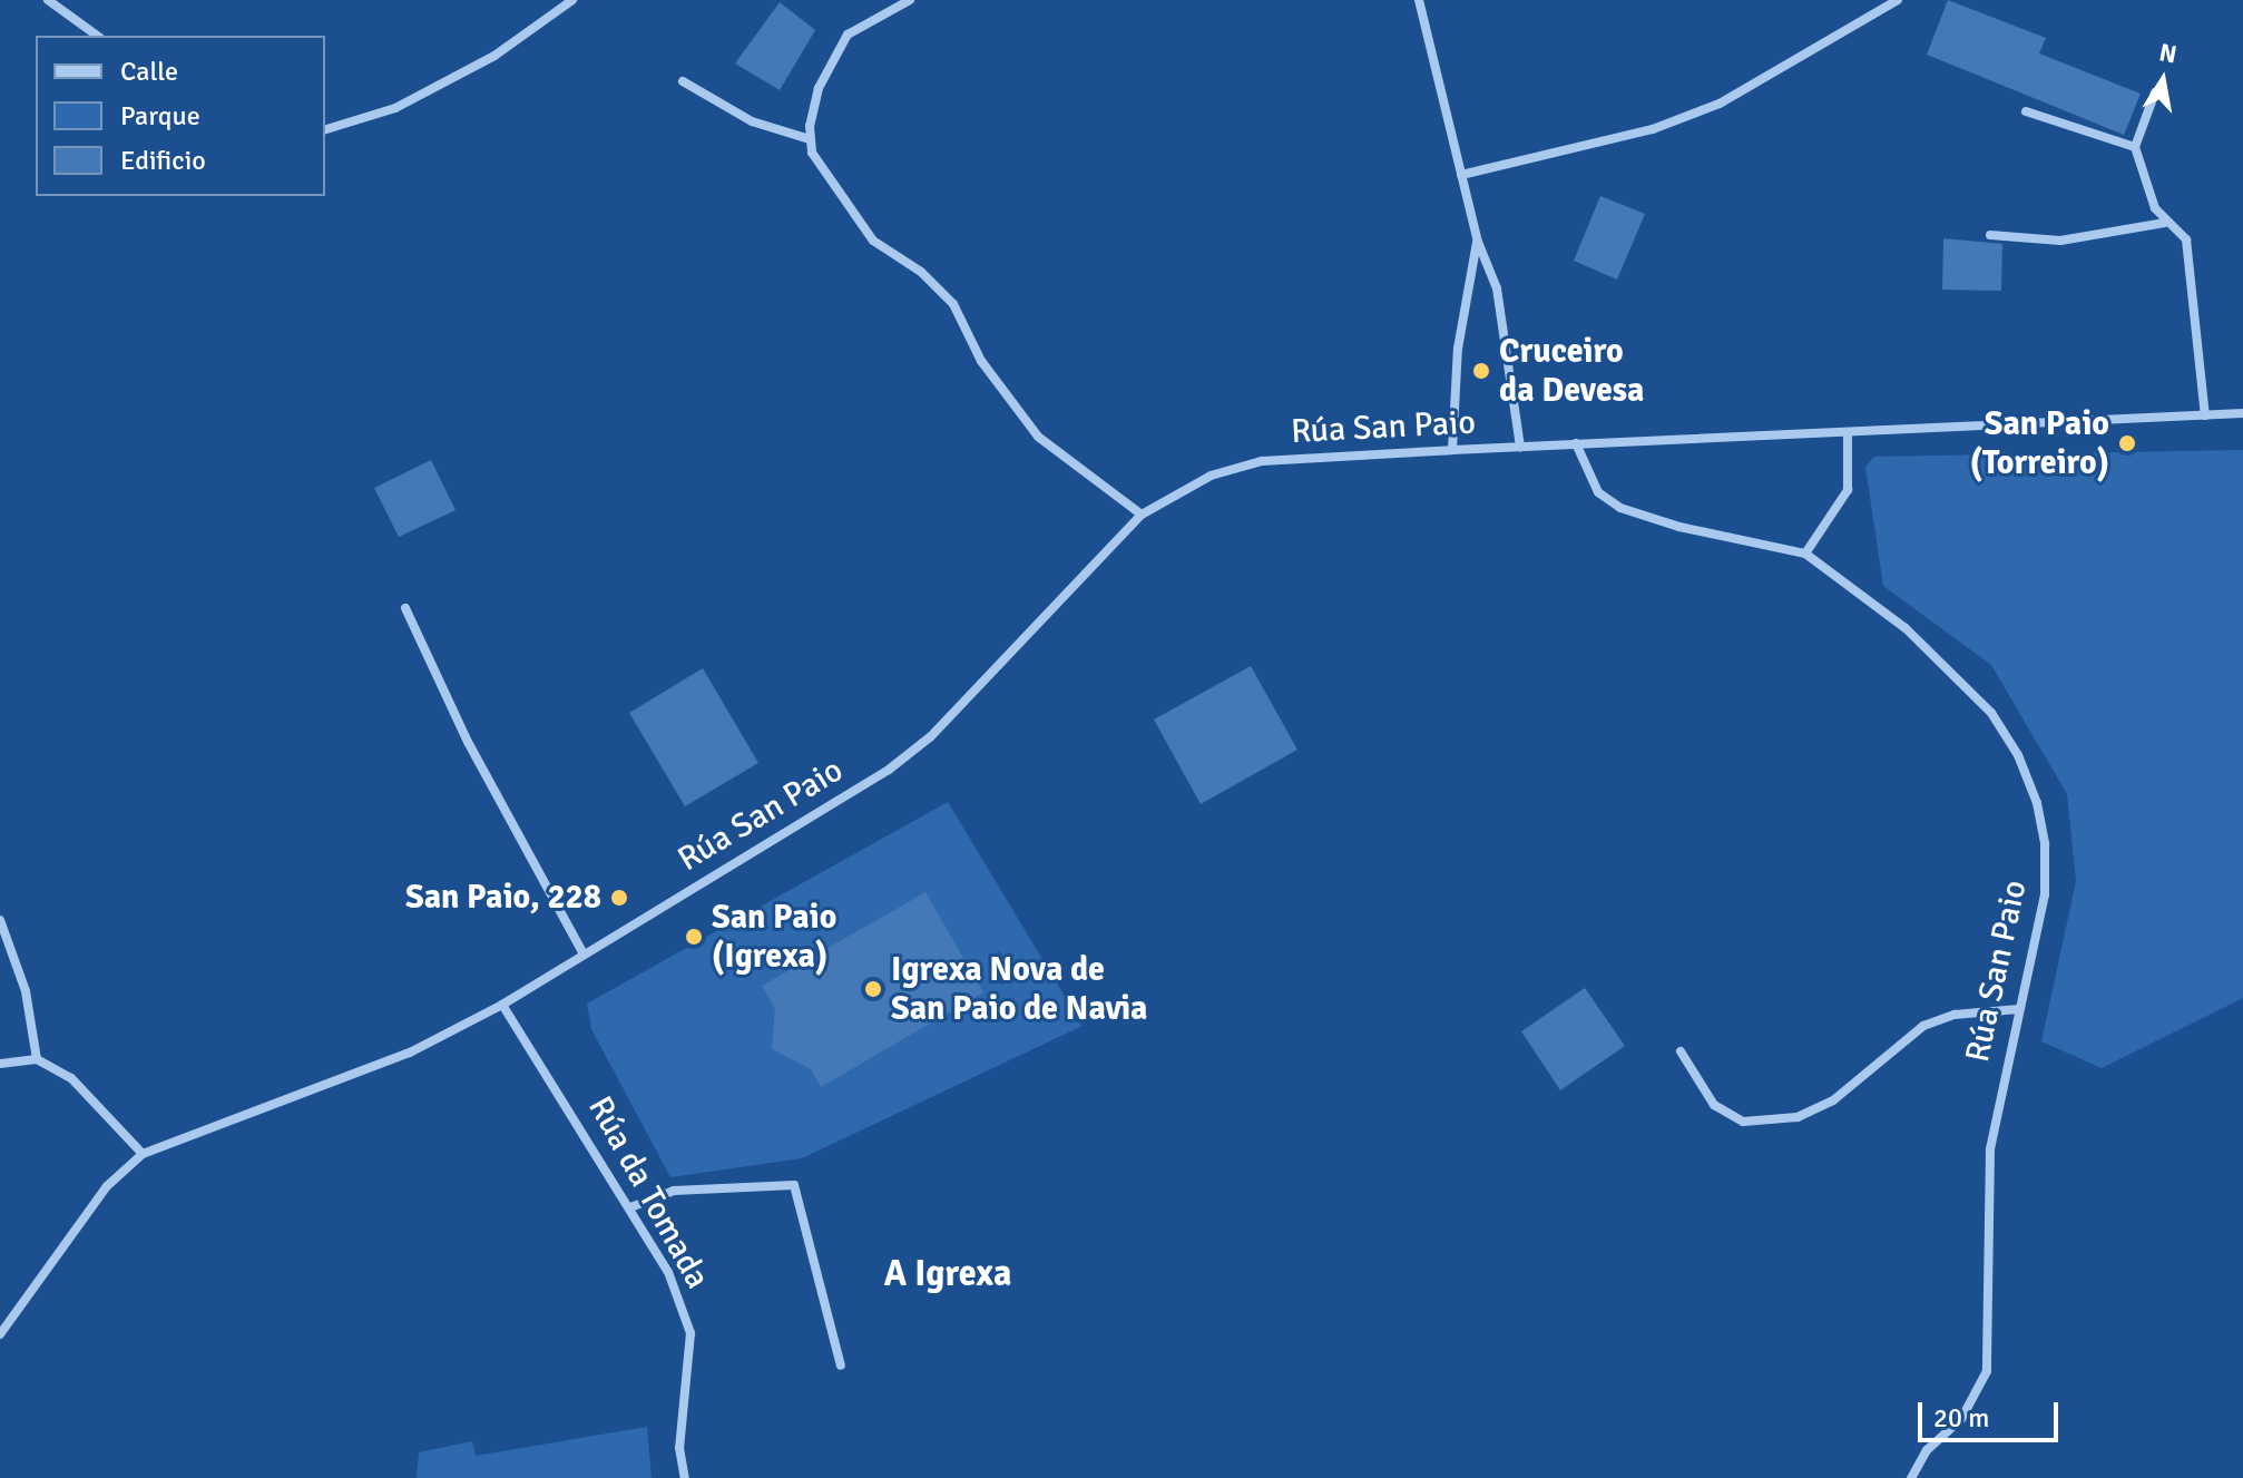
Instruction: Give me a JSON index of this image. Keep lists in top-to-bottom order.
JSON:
{
  "streets": {
    "street": ["Rúa San Paio", "Rúa da Tomada"]
  },
  "crossings": [
    ["Rúa San Paio", "Rúa da Tomada"]
  ],
  "districts": ["A Igrexa"],
  "places": [
    "Cruceiro da Devesa",
    "San Paio (Torreiro)",
    "San Paio, 228",
    "San Paio (Igrexa)",
    "Igrexa Nova de San Paio de Navia"
  ],
  "legend": ["Calle", "Parque", "Edificio"],
  "scale_bar": "20 m",
  "north": "top"
}
